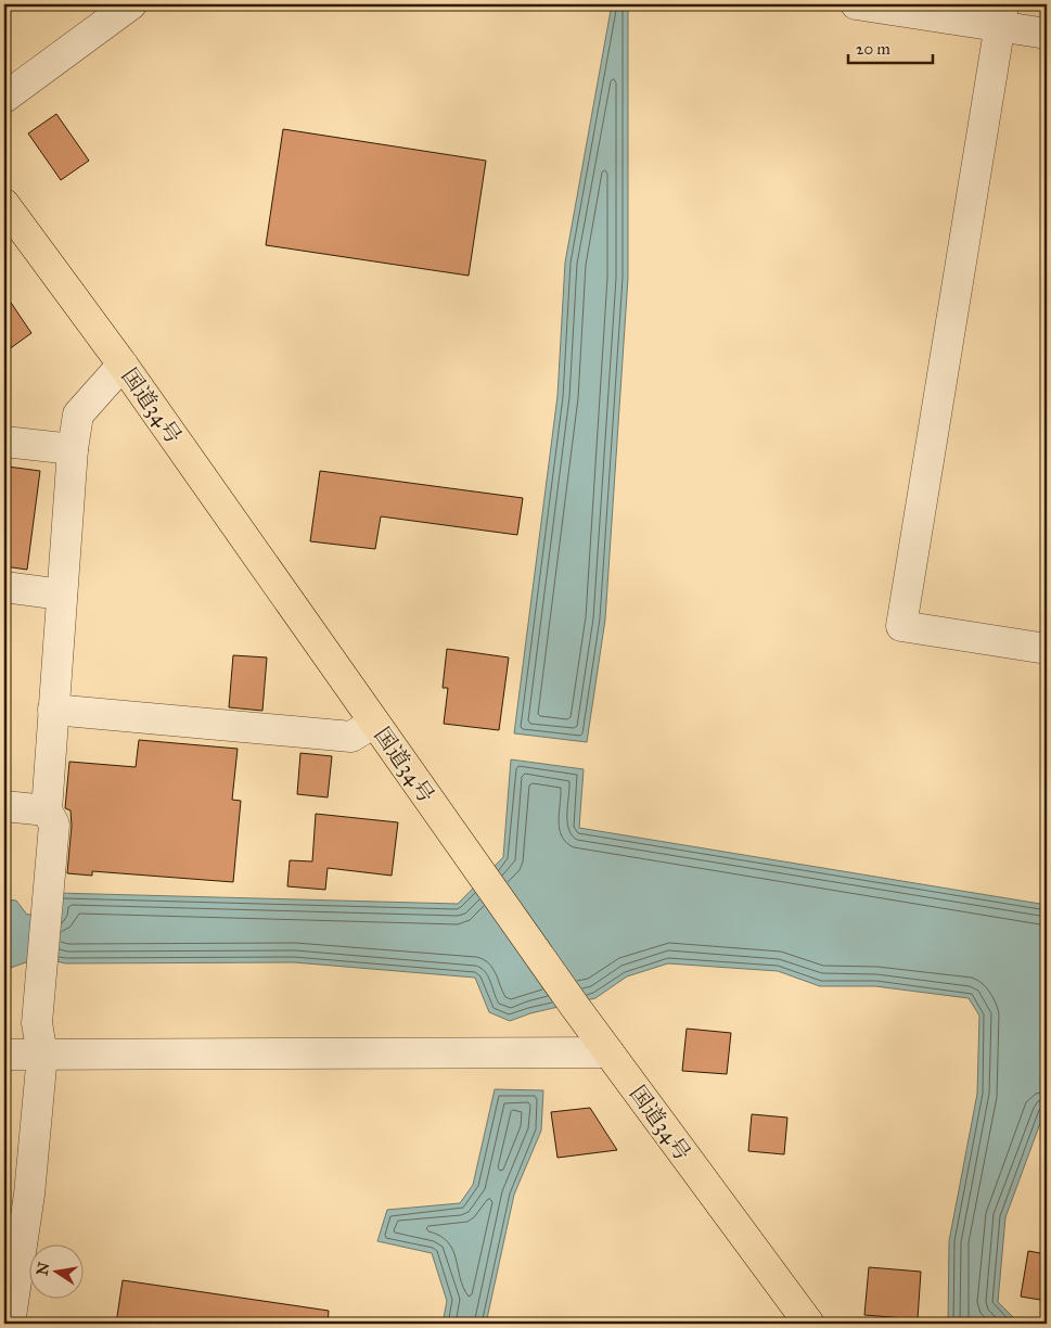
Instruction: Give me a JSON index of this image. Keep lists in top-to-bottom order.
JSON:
{
  "streets": {
    "highway": ["国道34号"]
  },
  "scale_bar": "20 m",
  "north": "left"
}
